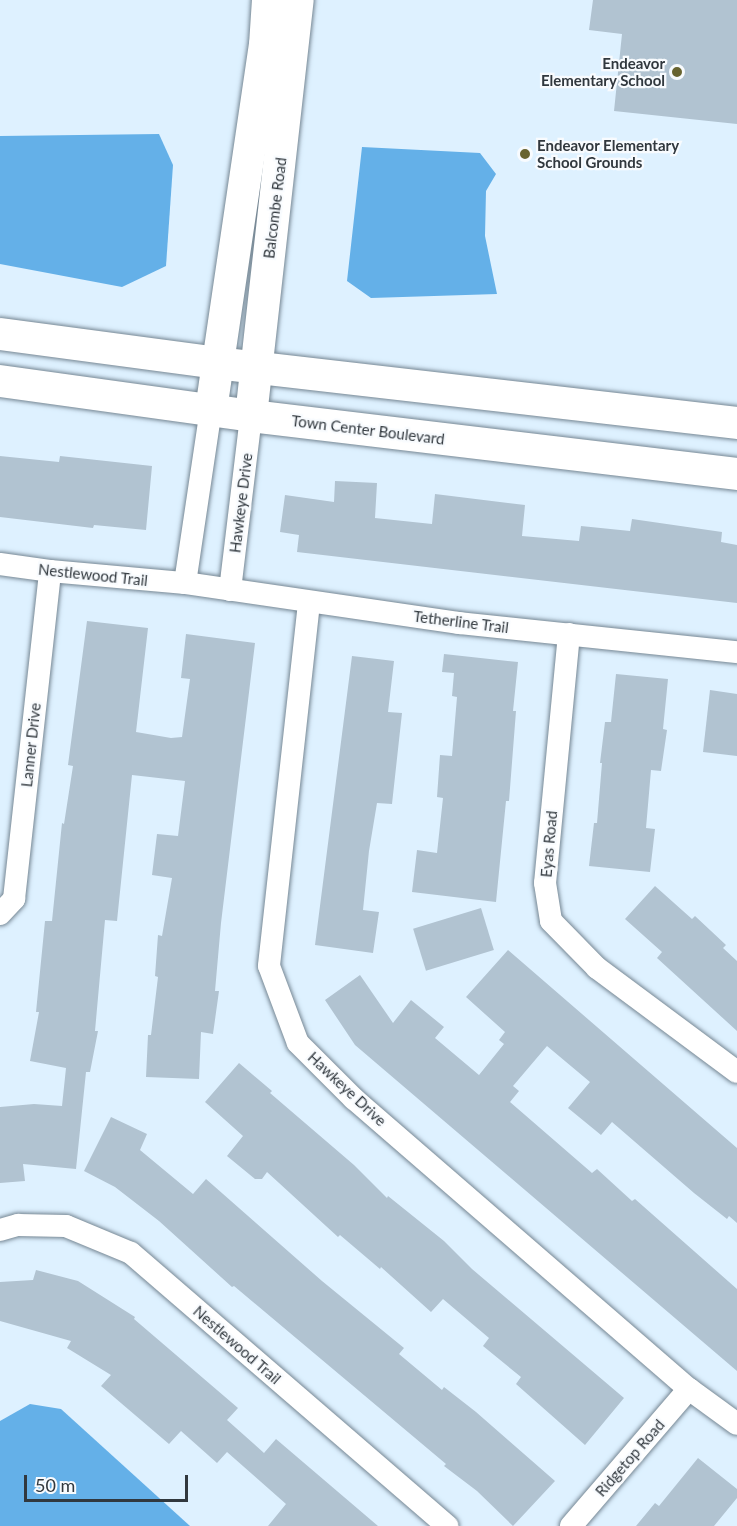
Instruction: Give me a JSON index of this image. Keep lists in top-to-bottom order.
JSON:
{
  "streets": {
    "main road": ["Balcombe Road", "Town Center Boulevard"],
    "street": [
      "Hawkeye Drive",
      "Nestlewood Trail",
      "Tetherline Trail",
      "Lanner Drive",
      "Eyas Road",
      "Ridgetop Road"
    ]
  },
  "crossings": [
    ["Balcombe Road", "Town Center Boulevard"],
    ["Balcombe Road", "Hawkeye Drive"],
    ["Town Center Boulevard", "Hawkeye Drive"],
    ["Hawkeye Drive", "Tetherline Trail"],
    ["Hawkeye Drive", "Ridgetop Road"],
    ["Nestlewood Trail", "Tetherline Trail"],
    ["Nestlewood Trail", "Lanner Drive"],
    ["Tetherline Trail", "Eyas Road"]
  ],
  "places": ["Endeavor Elementary School", "Endeavor Elementary School Grounds"],
  "scale_bar": "50 m"
}
